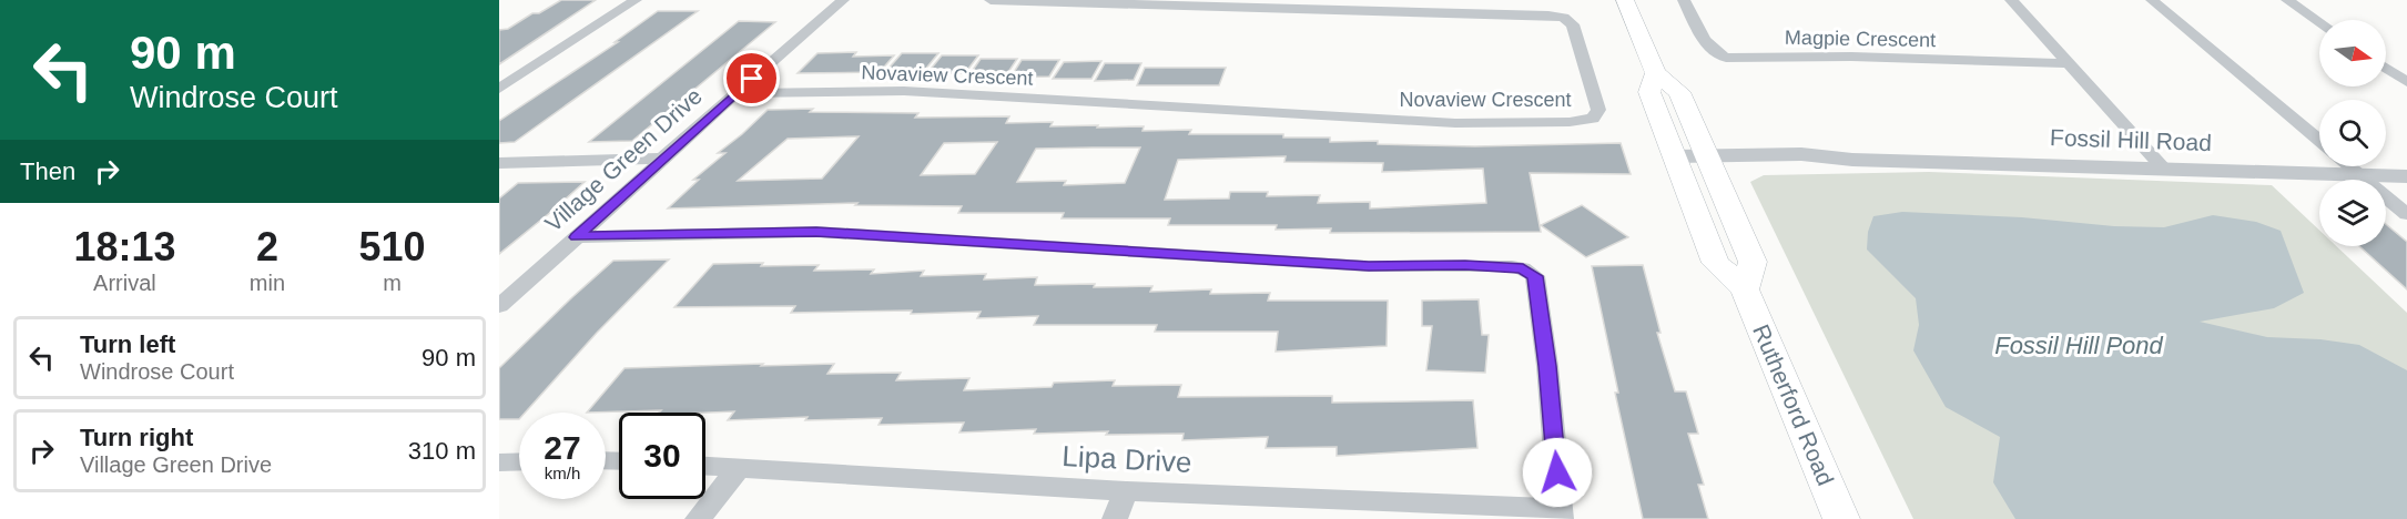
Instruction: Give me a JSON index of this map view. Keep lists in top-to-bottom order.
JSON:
{
  "streets": {
    "main road": ["Rutherford Road"],
    "street": [
      "Magpie Crescent",
      "Novaview Crescent",
      "Fossil Hill Road",
      "Village Green Drive",
      "Lipa Drive"
    ]
  },
  "crossings": [
    ["Novaview Crescent", "Village Green Drive"],
    ["Fossil Hill Road", "Rutherford Road"]
  ],
  "water": ["Fossil Hill Pond"],
  "north": "right",
  "page": {
    "turn": ["90 m", "Windrose Court"],
    "then": "Then",
    "eta": [
      "18:13",
      "Arrival",
      "2",
      "min",
      "510",
      "m"
    ],
    "list": [
      {
        "name": "Turn left",
        "note": "Windrose Court",
        "value": "90 m"
      },
      {
        "name": "Turn right",
        "note": "Village Green Drive",
        "value": "310 m"
      }
    ],
    "speed": "27 km/h",
    "limit": "30"
  }
}
